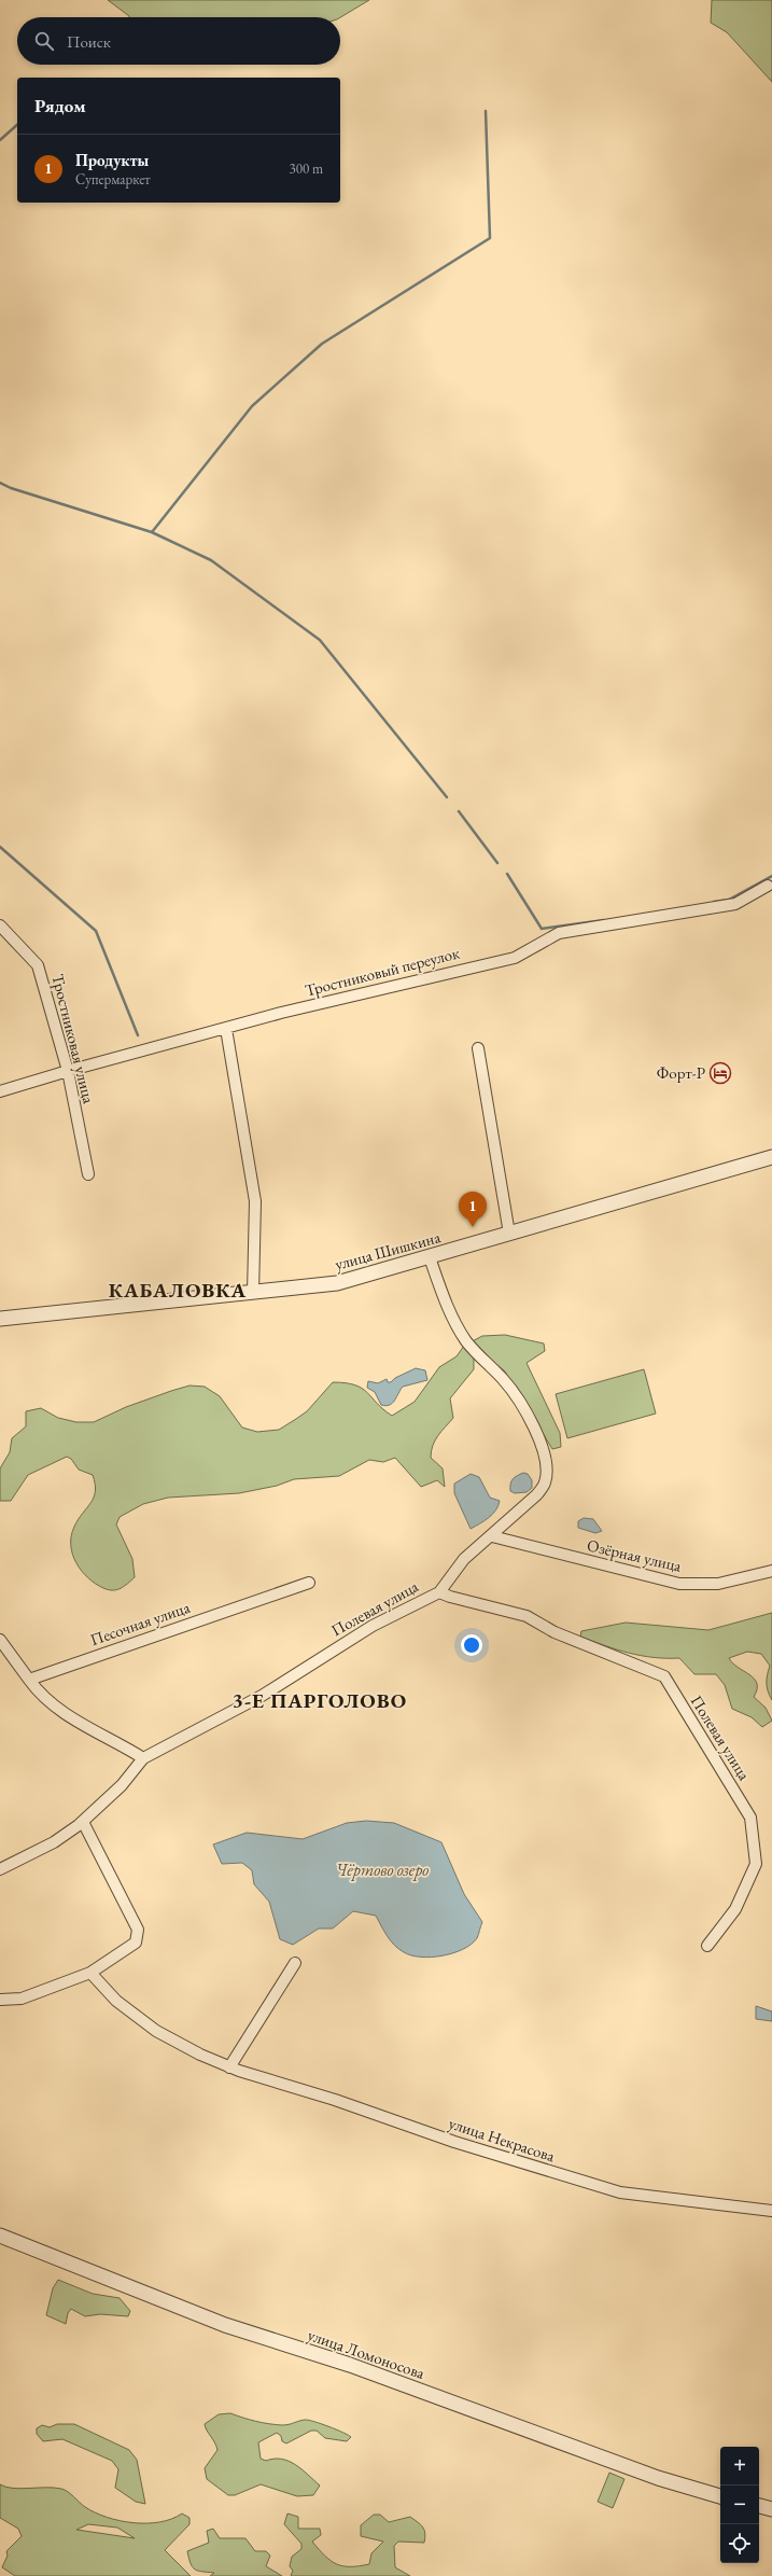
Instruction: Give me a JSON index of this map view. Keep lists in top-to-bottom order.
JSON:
{
  "streets": {
    "street": [
      "Тростниковый переулок",
      "Тростниковая улица",
      "улица Шишкина",
      "Озёрная улица",
      "Полевая улица",
      "Песочная улица",
      "улица Некрасова",
      "улица Ломоносова"
    ]
  },
  "crossings": [
    ["Тростниковый переулок", "Тростниковая улица"]
  ],
  "districts": ["КАБАЛОВКА", "3-Е ПАРГОЛОВО"],
  "water": ["Чёртово озеро"],
  "places": {
    "hotel": ["Форт-Р"]
  },
  "page": {
    "search": "Поиск",
    "heading": "Рядом",
    "list": [
      {
        "mark": "1",
        "name": "Продукты",
        "note": "Супермаркет",
        "value": "300 m"
      }
    ],
    "pins": "1",
    "map_buttons": ["+", "−"]
  }
}
